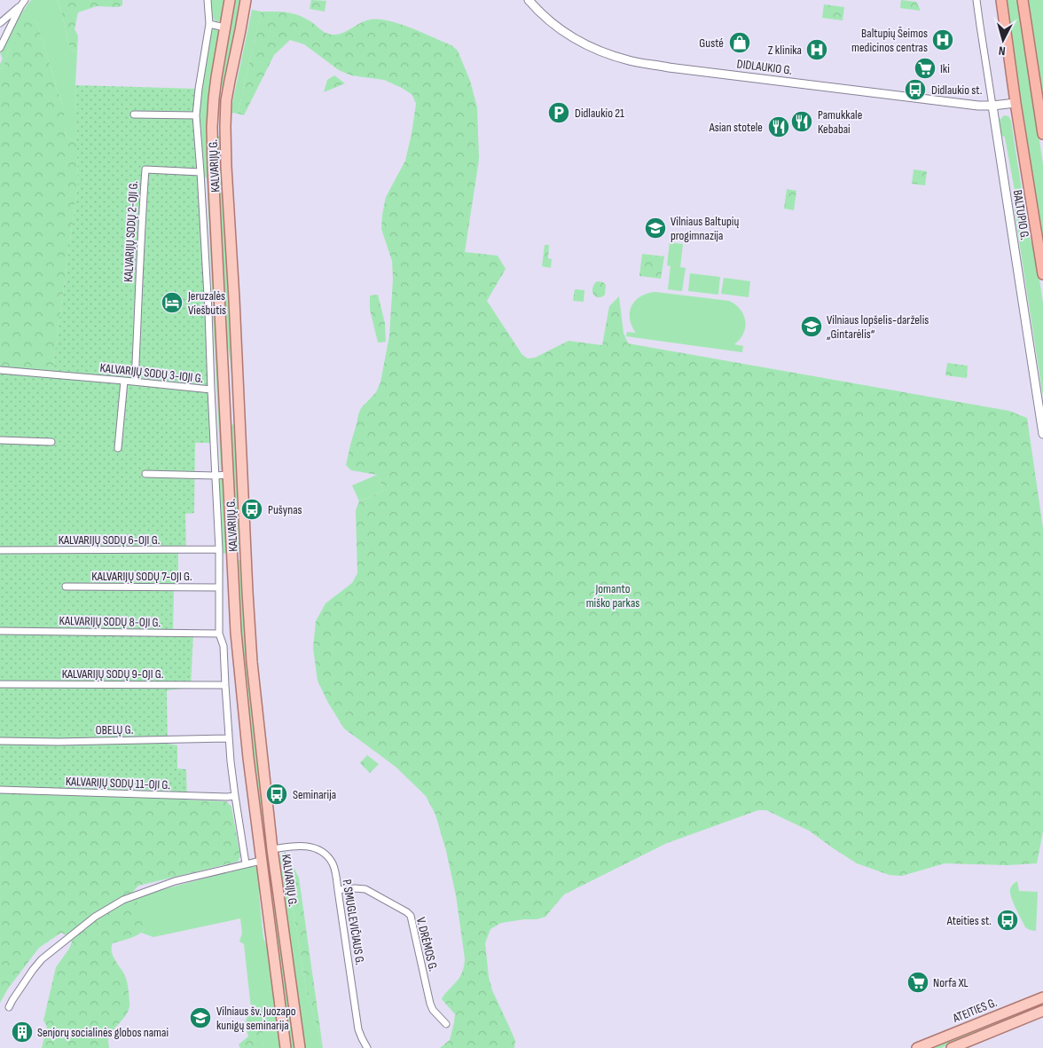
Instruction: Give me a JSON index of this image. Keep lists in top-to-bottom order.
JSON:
{
  "streets": {
    "main road": ["KALVARIJŲ G.", "ATEITIES G."],
    "street": [
      "DIDLAUKIO G.",
      "BALTUPIO G.",
      "KALVARIJŲ SODŲ 2-OJI G.",
      "KALVARIJŲ SODŲ 3-IOJI G.",
      "KALVARIJŲ SODŲ 6-OJI G.",
      "KALVARIJŲ SODŲ 7-OJI G.",
      "KALVARIJŲ SODŲ 8-OJI G.",
      "KALVARIJŲ SODŲ 9-OJI G.",
      "OBELŲ G.",
      "KALVARIJŲ SODŲ 11-OJI G.",
      "P. SMUGLEVIČIAUS G.",
      "V. DRĖMOS G."
    ]
  },
  "crossings": [
    ["DIDLAUKIO G.", "BALTUPIO G."],
    ["KALVARIJŲ G.", "P. SMUGLEVIČIAUS G."],
    ["KALVARIJŲ SODŲ 2-OJI G.", "KALVARIJŲ SODŲ 3-IOJI G."],
    ["P. SMUGLEVIČIAUS G.", "V. DRĖMOS G."]
  ],
  "parks": ["Jomanto miško parkas"],
  "places": {
    "hospital": ["Baltupių Šeimos medicinos centras", "Z klinika"],
    "shop": ["Gusté"],
    "supermarket": ["Iki", "Norfa XL"],
    "bus stop": [
      "Didlaukio st.",
      "Pušynas",
      "Seminarija",
      "Ateities st."
    ],
    "parking": ["Didlaukio 21"],
    "restaurant": ["Pamukkale Kebabai", "Asian stotele"],
    "school or university": ["Vilniaus Baltupių progimnazija", "Vilniaus lopšelis-darželis „Gintarėlis“", "Vilniaus šv. Juozapo kunigų seminarija"],
    "hotel": ["Jeruzalės Viešbutis"],
    "building": ["Senjorų socialinės globos namai"]
  },
  "north": "bottom"
}
